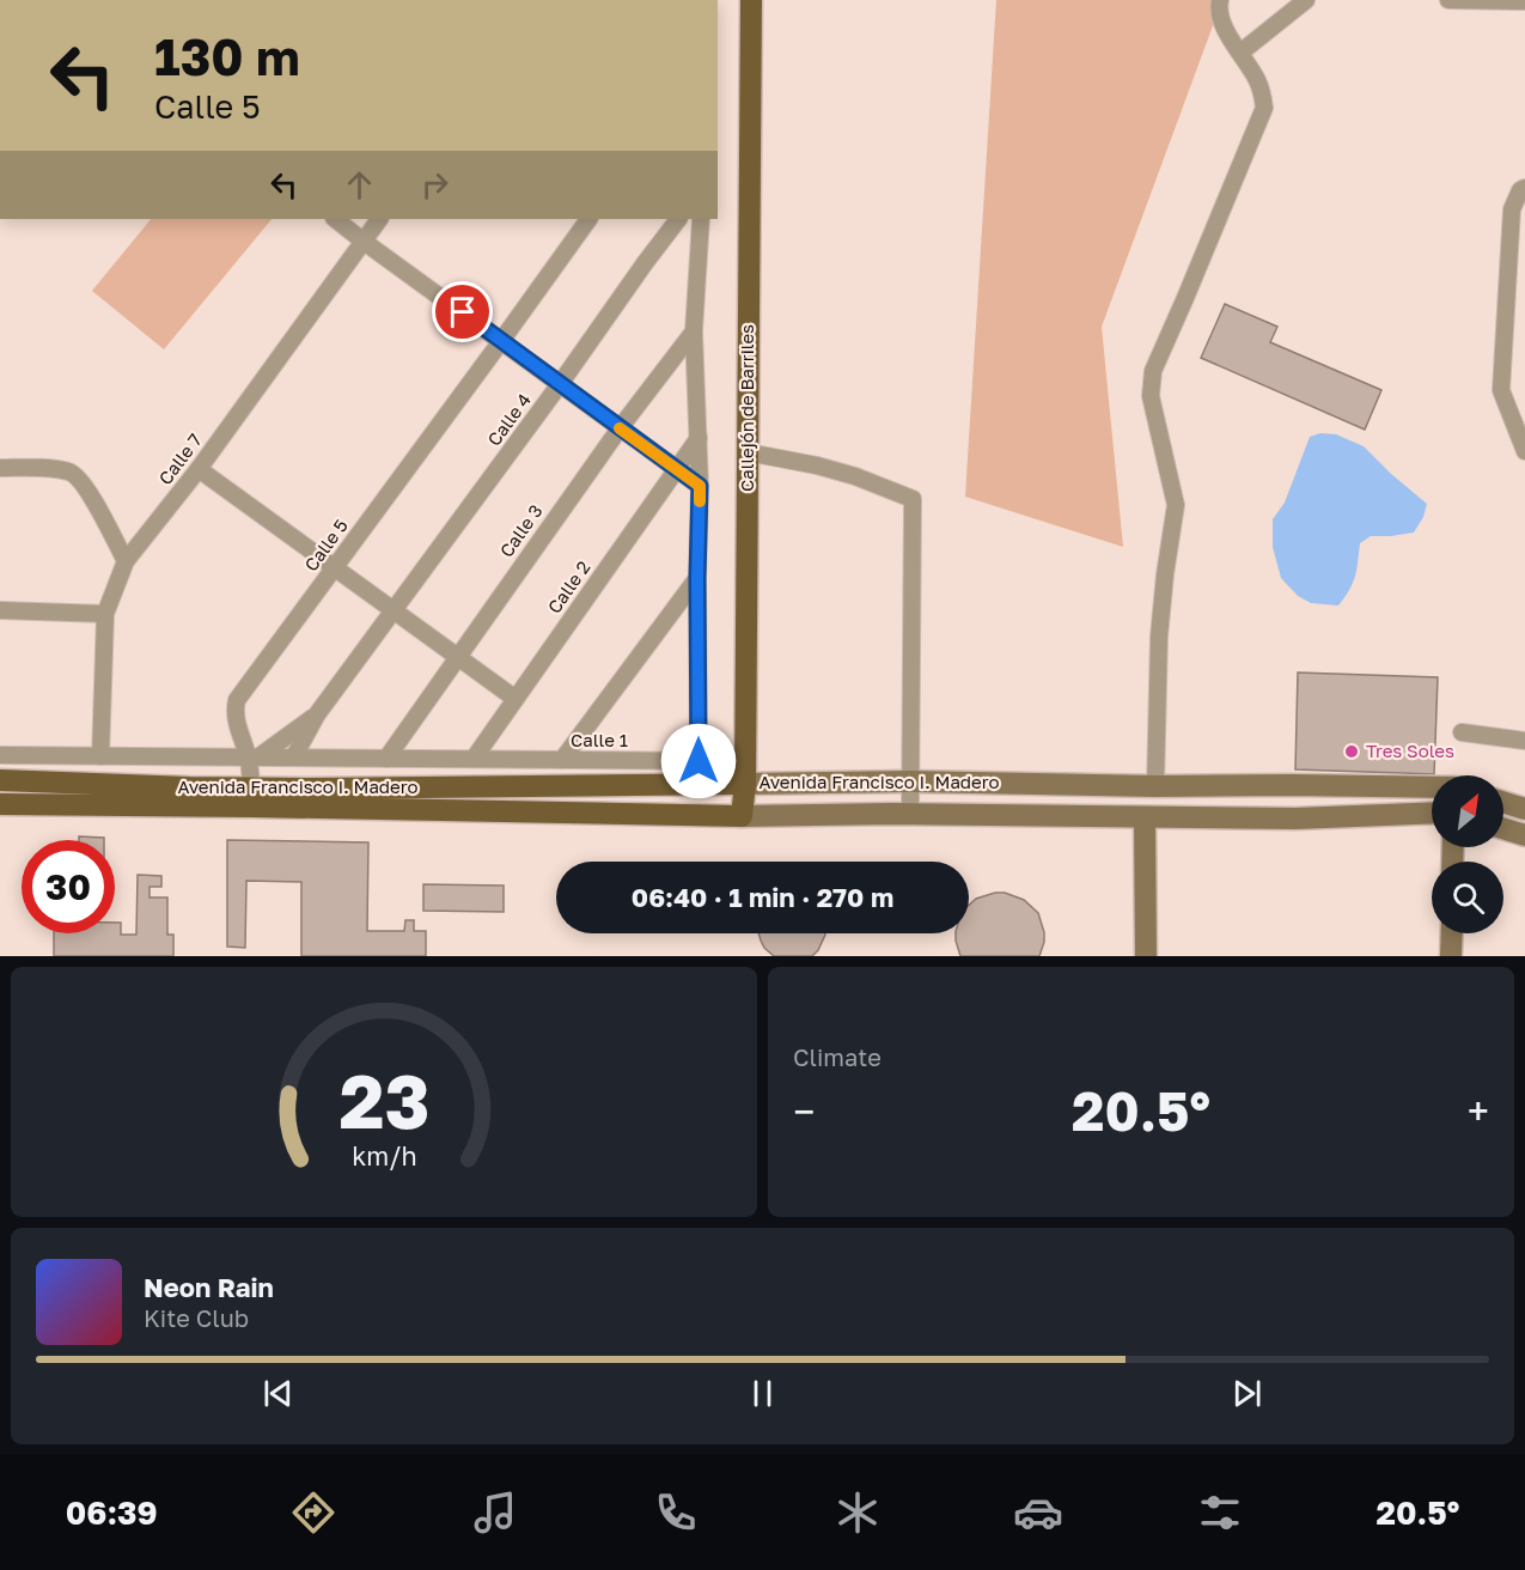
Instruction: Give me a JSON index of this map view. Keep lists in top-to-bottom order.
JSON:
{
  "streets": {
    "main road": ["Callejón de Barriles", "Avenida Francisco I. Madero"],
    "street": [
      "Calle 4",
      "Calle 7",
      "Calle 3",
      "Calle 5",
      "Calle 2",
      "Calle 1"
    ]
  },
  "crossings": [
    ["Callejón de Barriles", "Avenida Francisco I. Madero"],
    ["Calle 4", "Calle 5"],
    ["Calle 4", "Calle 1"],
    ["Calle 7", "Calle 1"],
    ["Calle 3", "Calle 1"],
    ["Calle 5", "Calle 1"],
    ["Calle 5", "Avenida Francisco I. Madero"],
    ["Calle 2", "Calle 1"]
  ],
  "places": ["Tres Soles"],
  "north": "top right",
  "page": {
    "turn": ["130 m", "Calle 5"],
    "limit": "30",
    "trip": "06:40 · 1 min · 270 m",
    "tile": "Climate",
    "heat": ["−", "20.5°", "+"],
    "song": ["Neon Rain", "Kite Club"],
    "tabs": ["06:39", "20.5°"],
    "gauge": ["23", "km/h"]
  }
}
